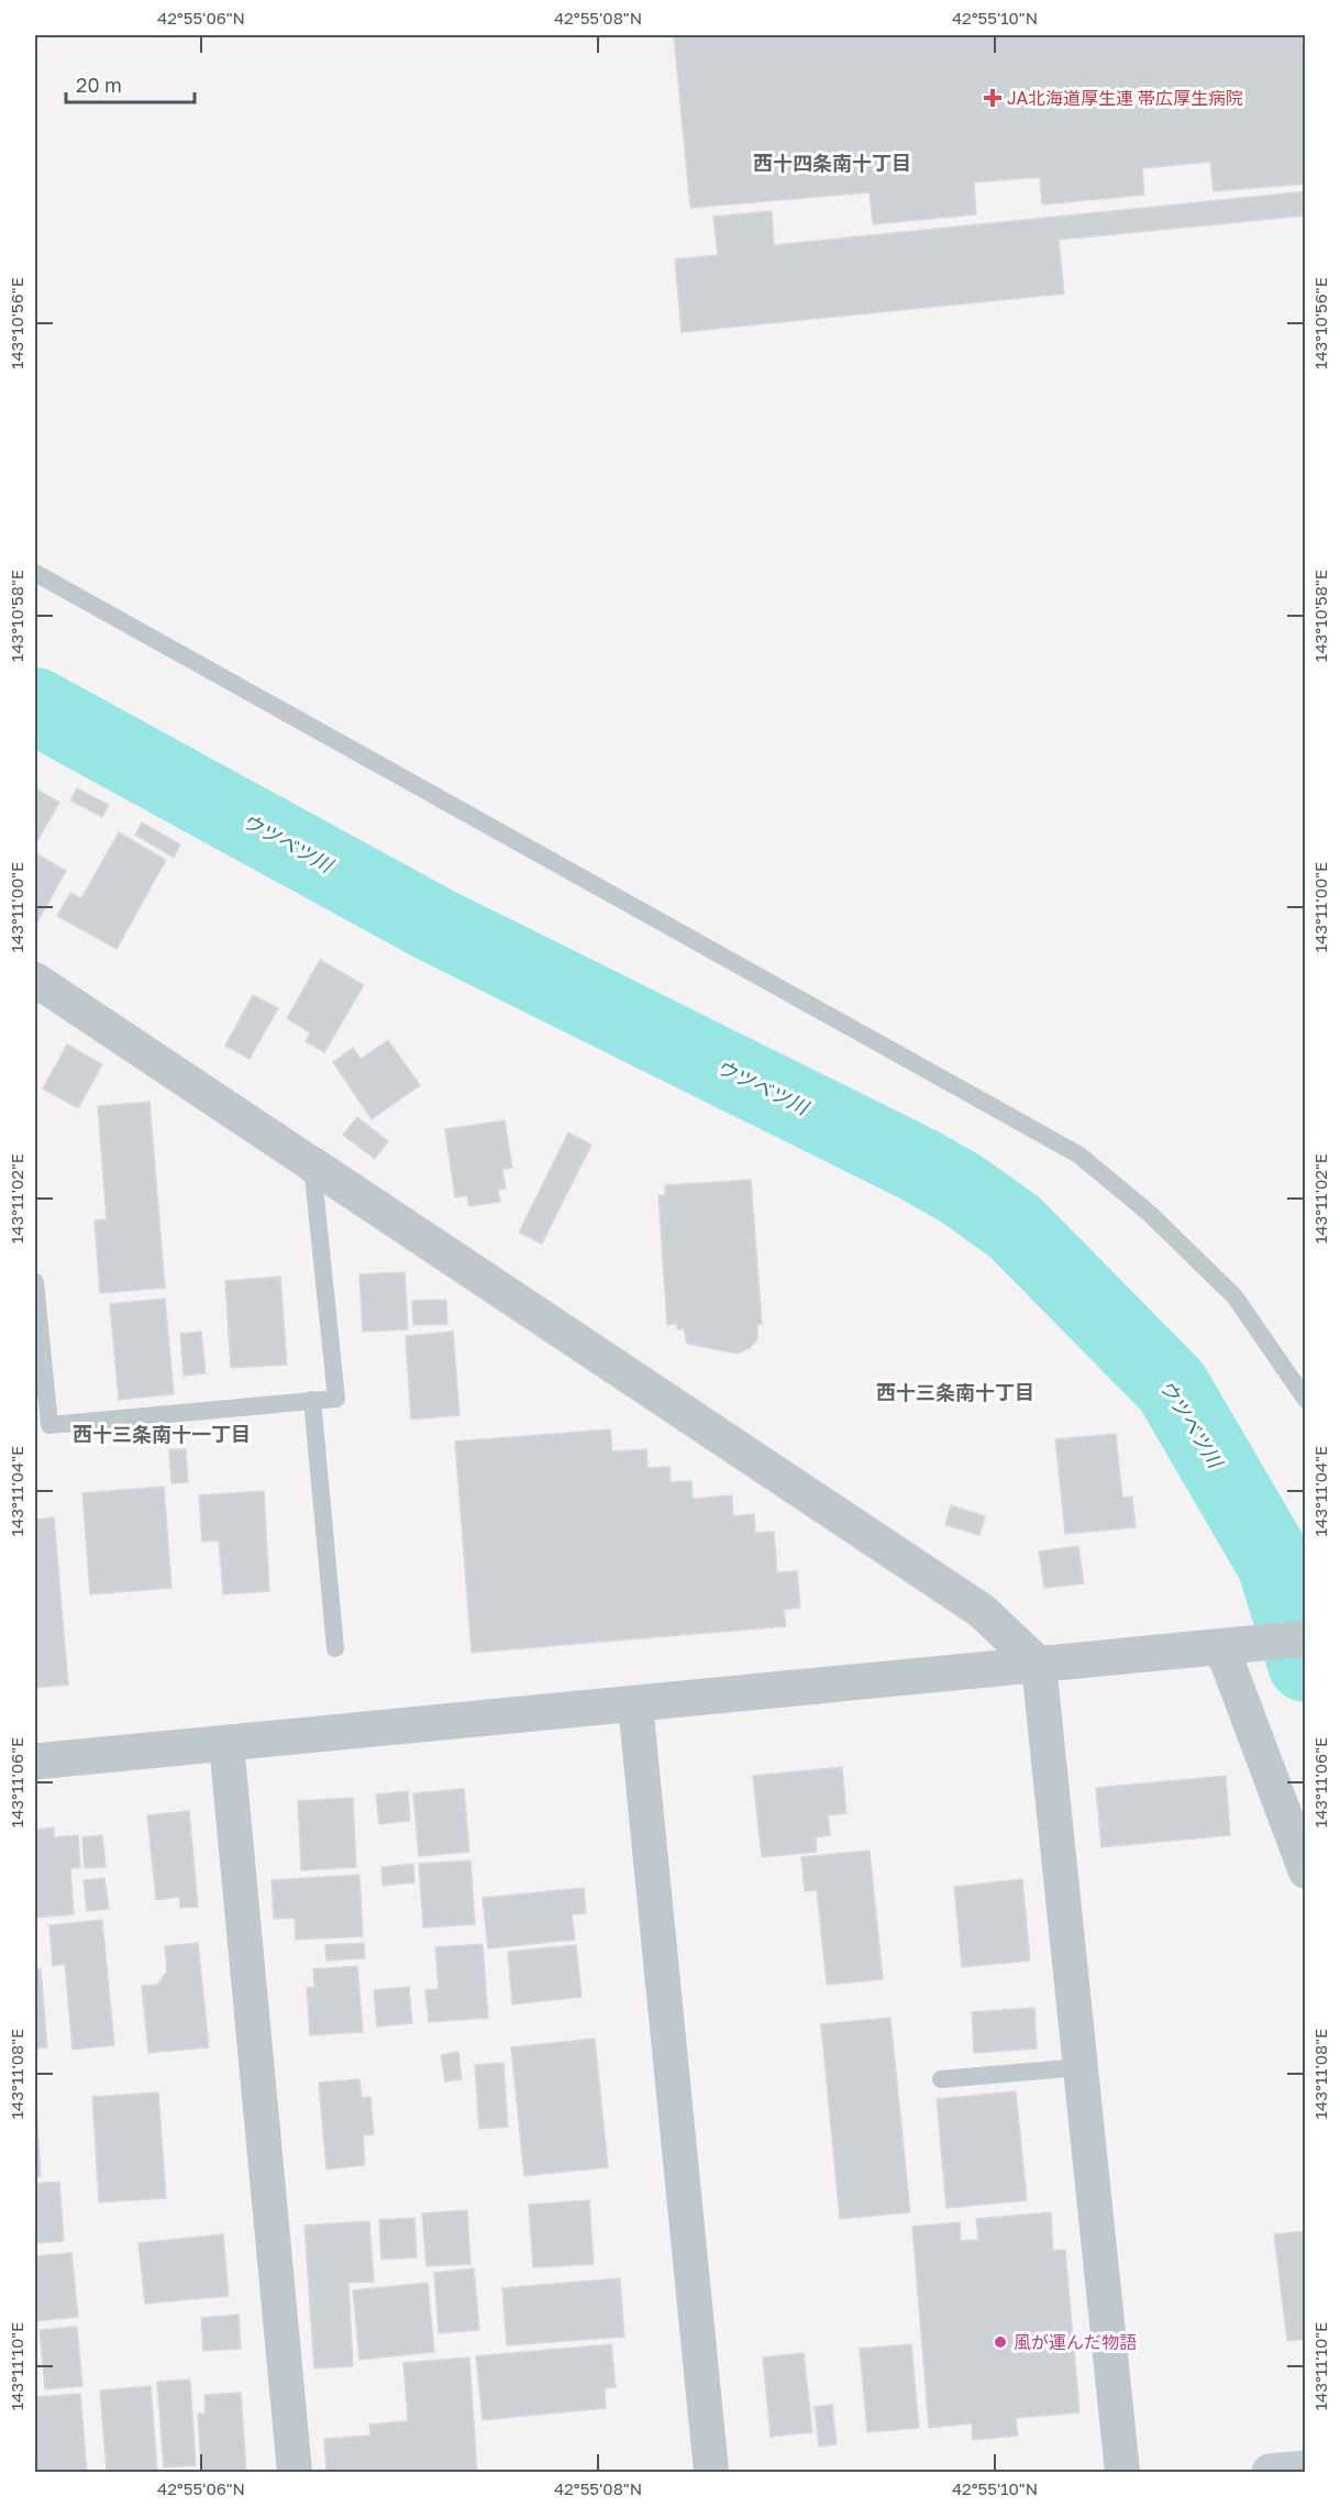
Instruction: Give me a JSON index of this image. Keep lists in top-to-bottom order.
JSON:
{
  "districts": ["西十四条南十丁目", "西十三条南十丁目", "西十三条南十一丁目"],
  "water": ["ウツベツ川"],
  "places": {
    "health": ["JA北海道厚生連 帯広厚生病院"],
    "other": ["風が運んだ物語"]
  },
  "scale_bar": "20 m",
  "coordinates": [
    "42°55'06\"N",
    "42°55'08\"N",
    "42°55'10\"N",
    "143°10'56\"E",
    "143°10'58\"E",
    "143°11'00\"E",
    "143°11'02\"E",
    "143°11'04\"E",
    "143°11'06\"E",
    "143°11'08\"E",
    "143°11'10\"E"
  ]
}
